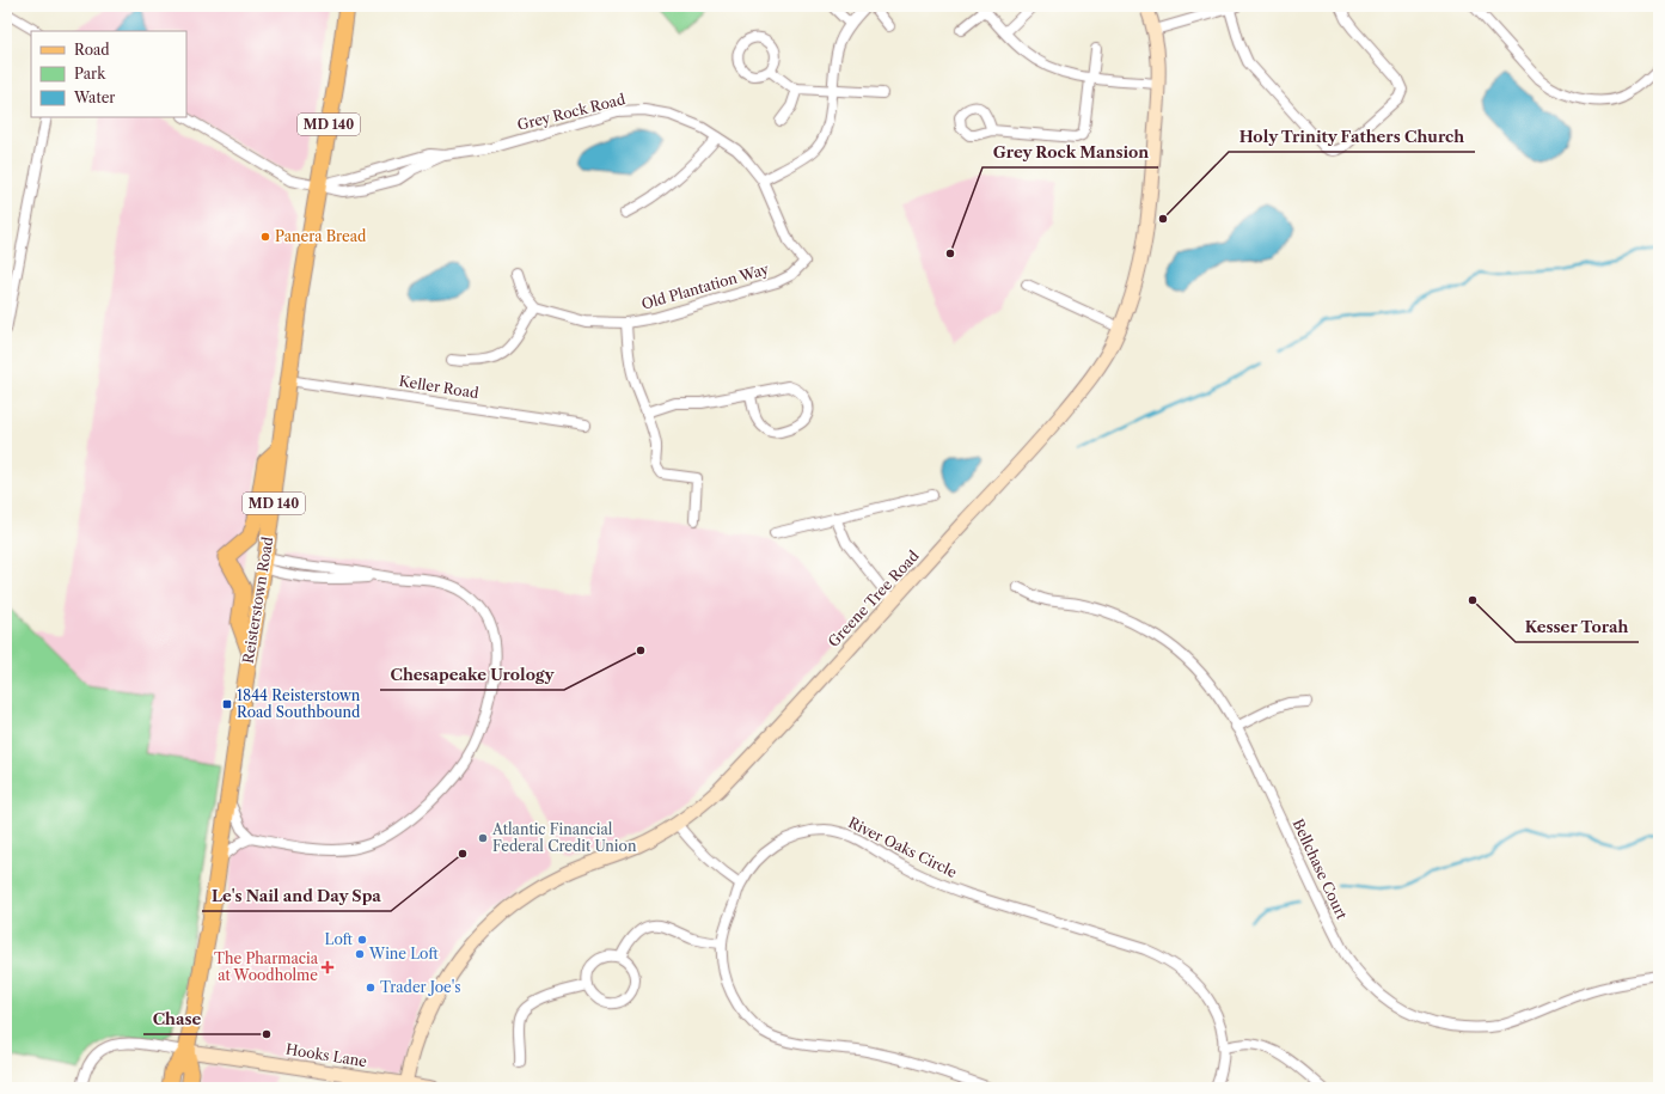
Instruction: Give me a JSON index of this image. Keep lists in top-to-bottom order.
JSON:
{
  "streets": {
    "main road": ["MD 140", "Reisterstown Road"],
    "street": [
      "Grey Rock Road",
      "Old Plantation Way",
      "Keller Road",
      "Greene Tree Road",
      "River Oaks Circle",
      "Bellchase Court",
      "Hooks Lane"
    ]
  },
  "crossings": [
    ["Grey Rock Road", "Old Plantation Way"],
    ["Grey Rock Road", "Reisterstown Road"],
    ["Keller Road", "Reisterstown Road"],
    ["Greene Tree Road", "Hooks Lane"],
    ["Reisterstown Road", "Hooks Lane"]
  ],
  "places": {
    "other": [
      "Holy Trinity Fathers Church",
      "Panera Bread",
      "Grey Rock Mansion",
      "Kesser Torah",
      "Chesapeake Urology",
      "Atlantic Financial Federal Credit Union",
      "Le's Nail and Day Spa",
      "Loft",
      "Wine Loft",
      "Trader Joe's",
      "Chase"
    ],
    "transit": ["1844 Reisterstown Road Southbound"],
    "health": ["The Pharmacia at Woodholme"]
  },
  "legend": ["Road", "Park", "Water"]
}
